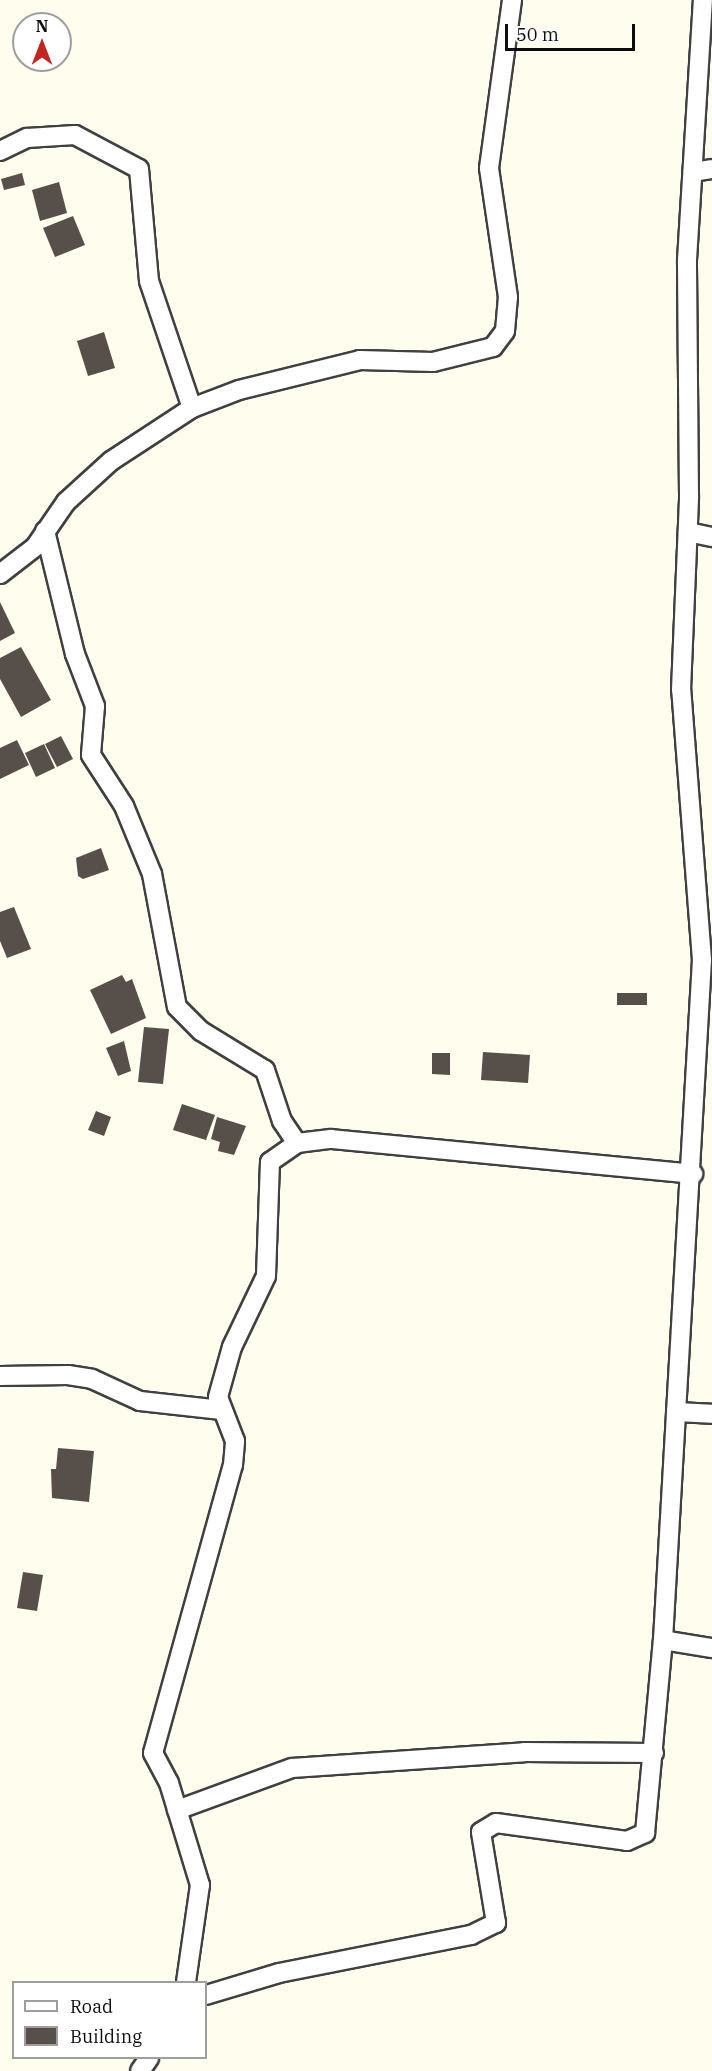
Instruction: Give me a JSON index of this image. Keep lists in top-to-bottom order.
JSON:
{
  "legend": ["Road", "Building"],
  "scale_bar": "50 m",
  "north": "top"
}
